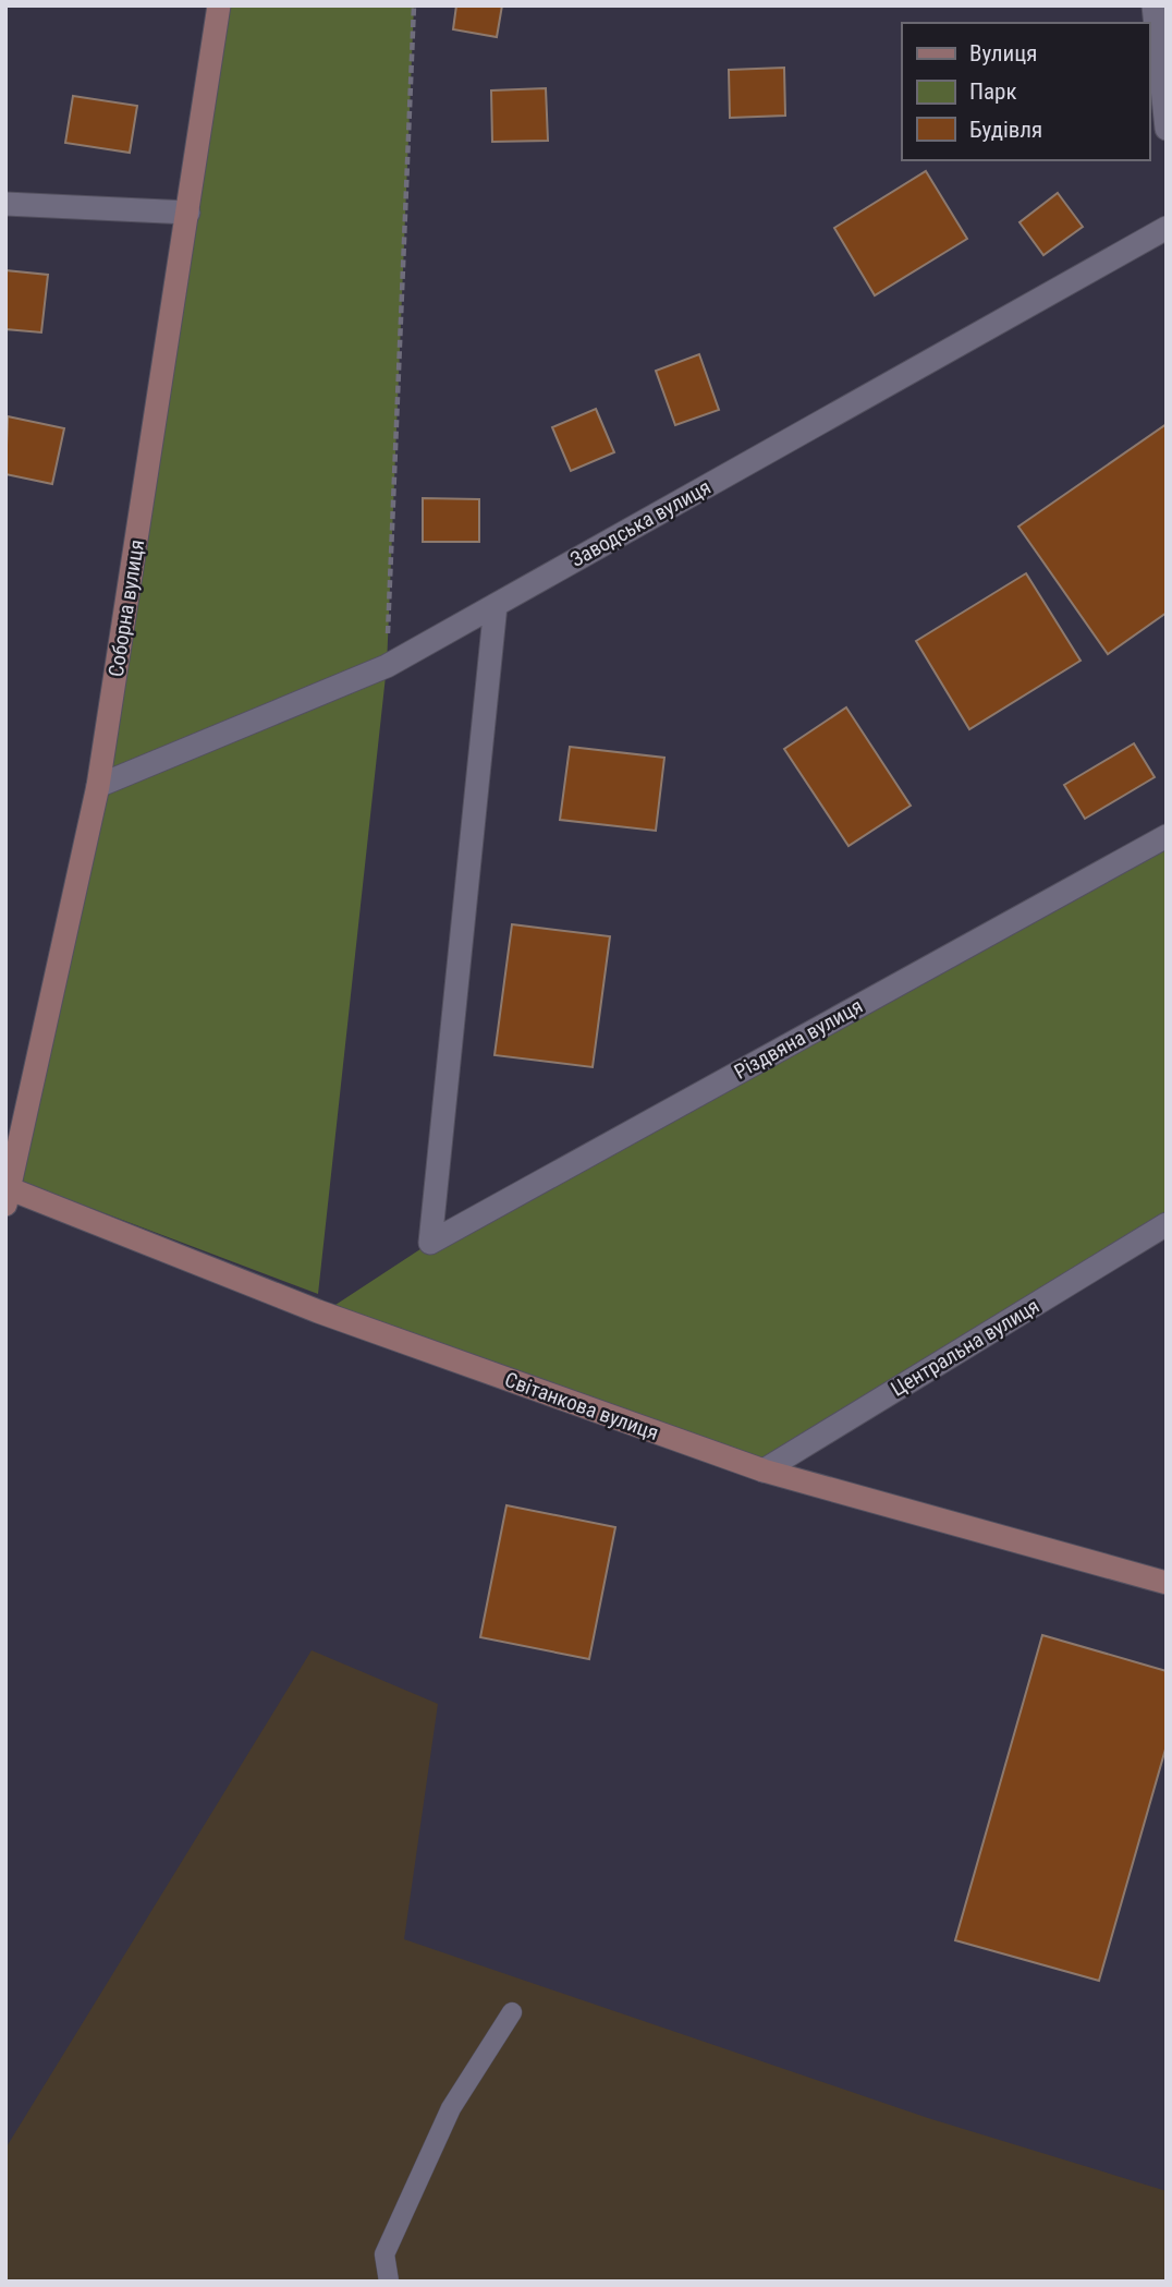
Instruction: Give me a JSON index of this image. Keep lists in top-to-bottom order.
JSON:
{
  "streets": {
    "street": [
      "Заводська вулиця",
      "Соборна вулиця",
      "Різдвяна вулиця",
      "Центральна вулиця",
      "Світанкова вулиця"
    ]
  },
  "crossings": [
    ["Заводська вулиця", "Соборна вулиця"],
    ["Заводська вулиця", "Різдвяна вулиця"],
    ["Соборна вулиця", "Світанкова вулиця"],
    ["Центральна вулиця", "Світанкова вулиця"]
  ],
  "legend": ["Вулиця", "Парк", "Будівля"]
}
